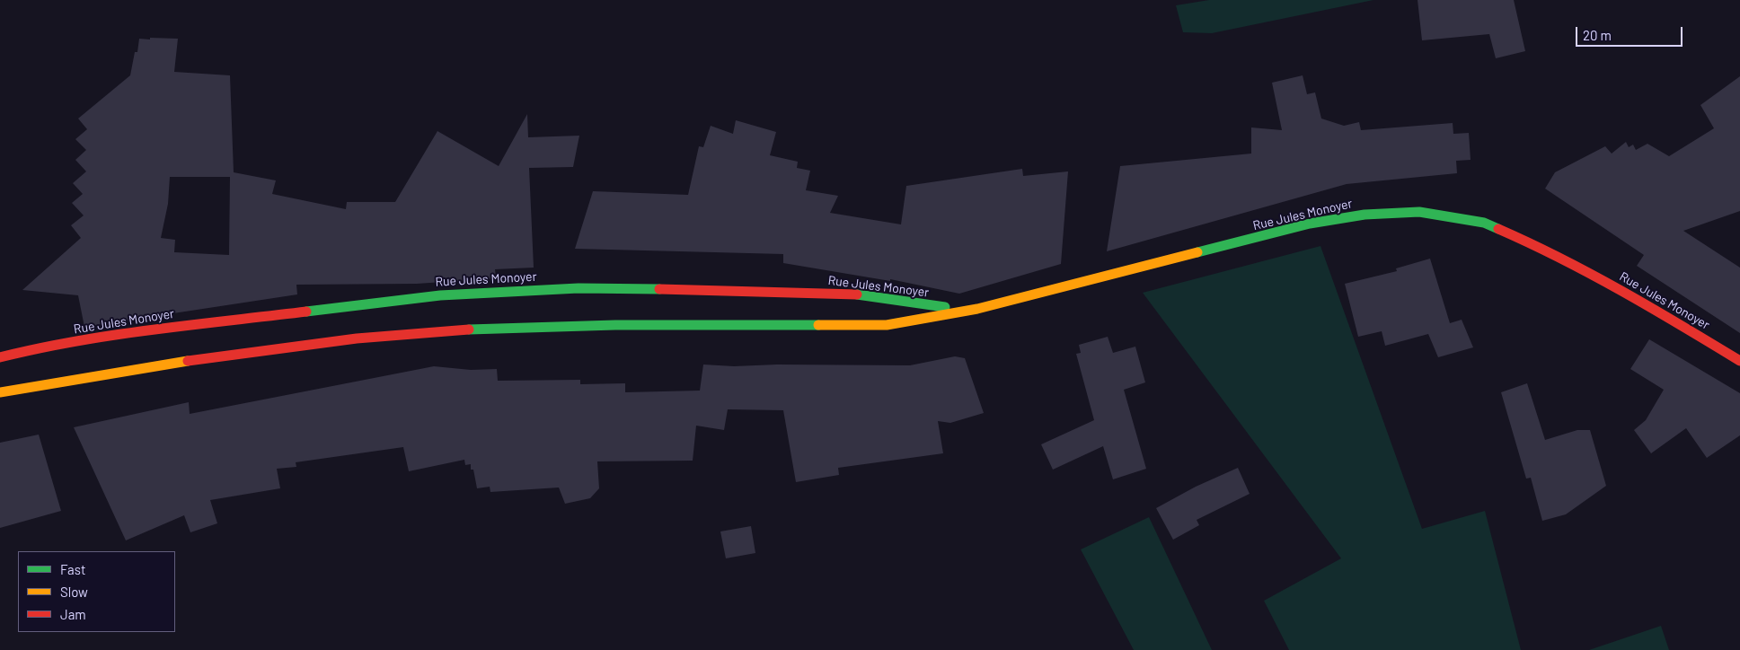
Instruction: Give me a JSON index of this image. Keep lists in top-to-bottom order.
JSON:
{
  "streets": {
    "street": ["Rue Jules Monoyer"]
  },
  "legend": ["Fast", "Slow", "Jam"],
  "scale_bar": "20 m"
}
